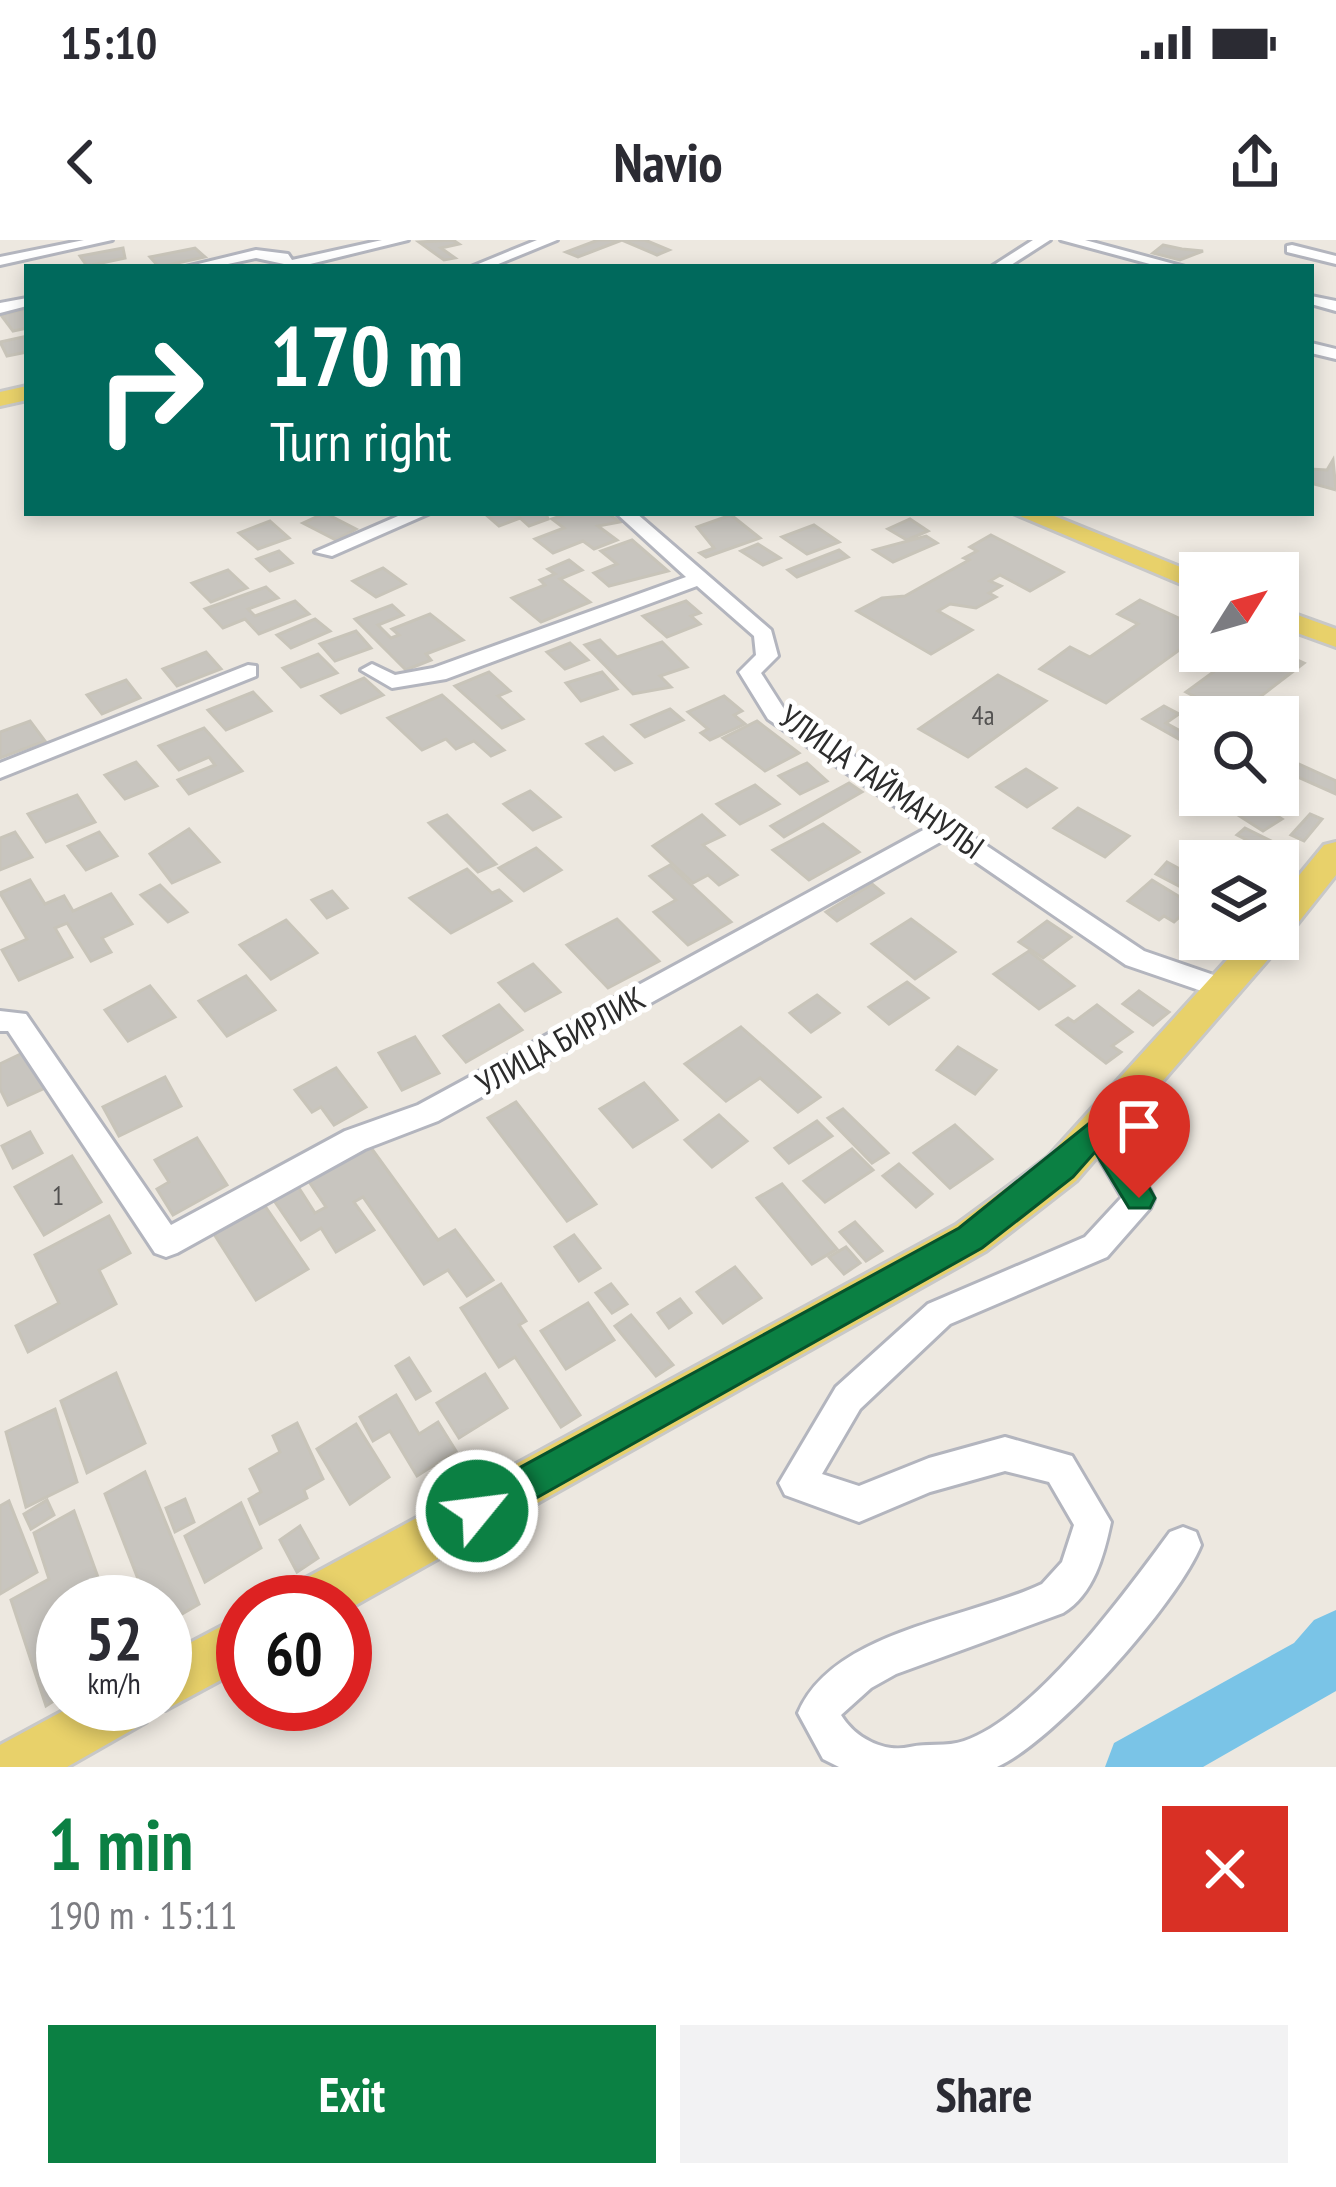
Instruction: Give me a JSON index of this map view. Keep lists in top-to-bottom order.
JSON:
{
  "streets": {
    "street": ["УЛИЦА ТАЙМАНУЛЫ", "УЛИЦА БИРЛИК"]
  },
  "crossings": [
    ["УЛИЦА ТАЙМАНУЛЫ", "УЛИЦА БИРЛИК"]
  ],
  "house_numbers": ["4а", "1"],
  "north": "top right",
  "page": {
    "status": "15:10",
    "header": "Navio",
    "turn": ["170 m", "Turn right"],
    "speed": "52 km/h",
    "limit": "60",
    "heading": ["1 min", "190 m · 15:11"],
    "buttons": ["Exit", "Share"]
  }
}
